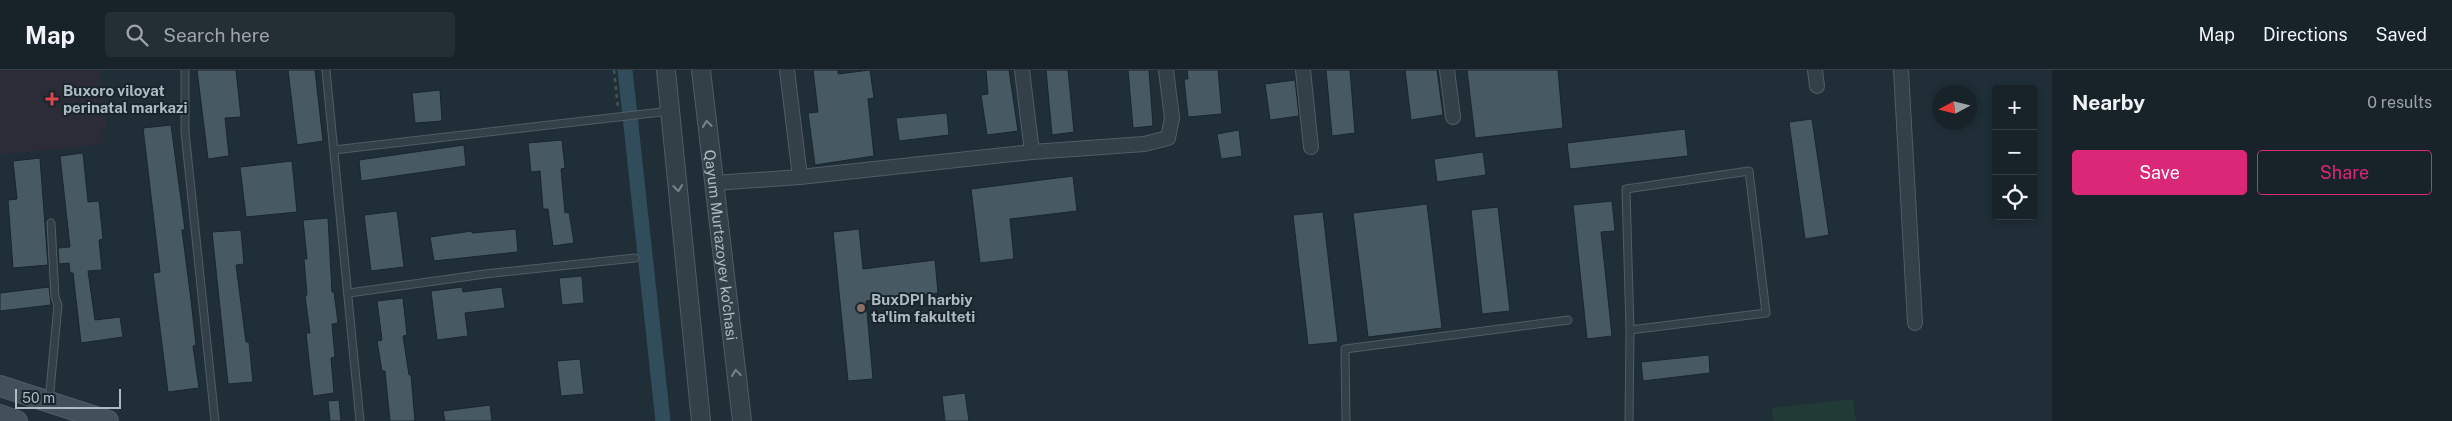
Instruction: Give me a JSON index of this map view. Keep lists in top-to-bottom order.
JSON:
{
  "streets": {
    "street": ["Qayum Murtazoyev ko'chasi"]
  },
  "places": {
    "health": ["Buxoro viloyat perinatal markazi"],
    "other": ["BuxDPI harbiy ta'lim fakulteti"]
  },
  "scale_bar": "50 m",
  "north": "left",
  "page": {
    "header": "Map",
    "search": "Search here",
    "nav": ["Map", "Directions", "Saved"],
    "heading": ["Nearby", "0 results"],
    "map_buttons": ["+", "−"],
    "buttons": ["Save", "Share"],
    "scale": "50 m"
  }
}
